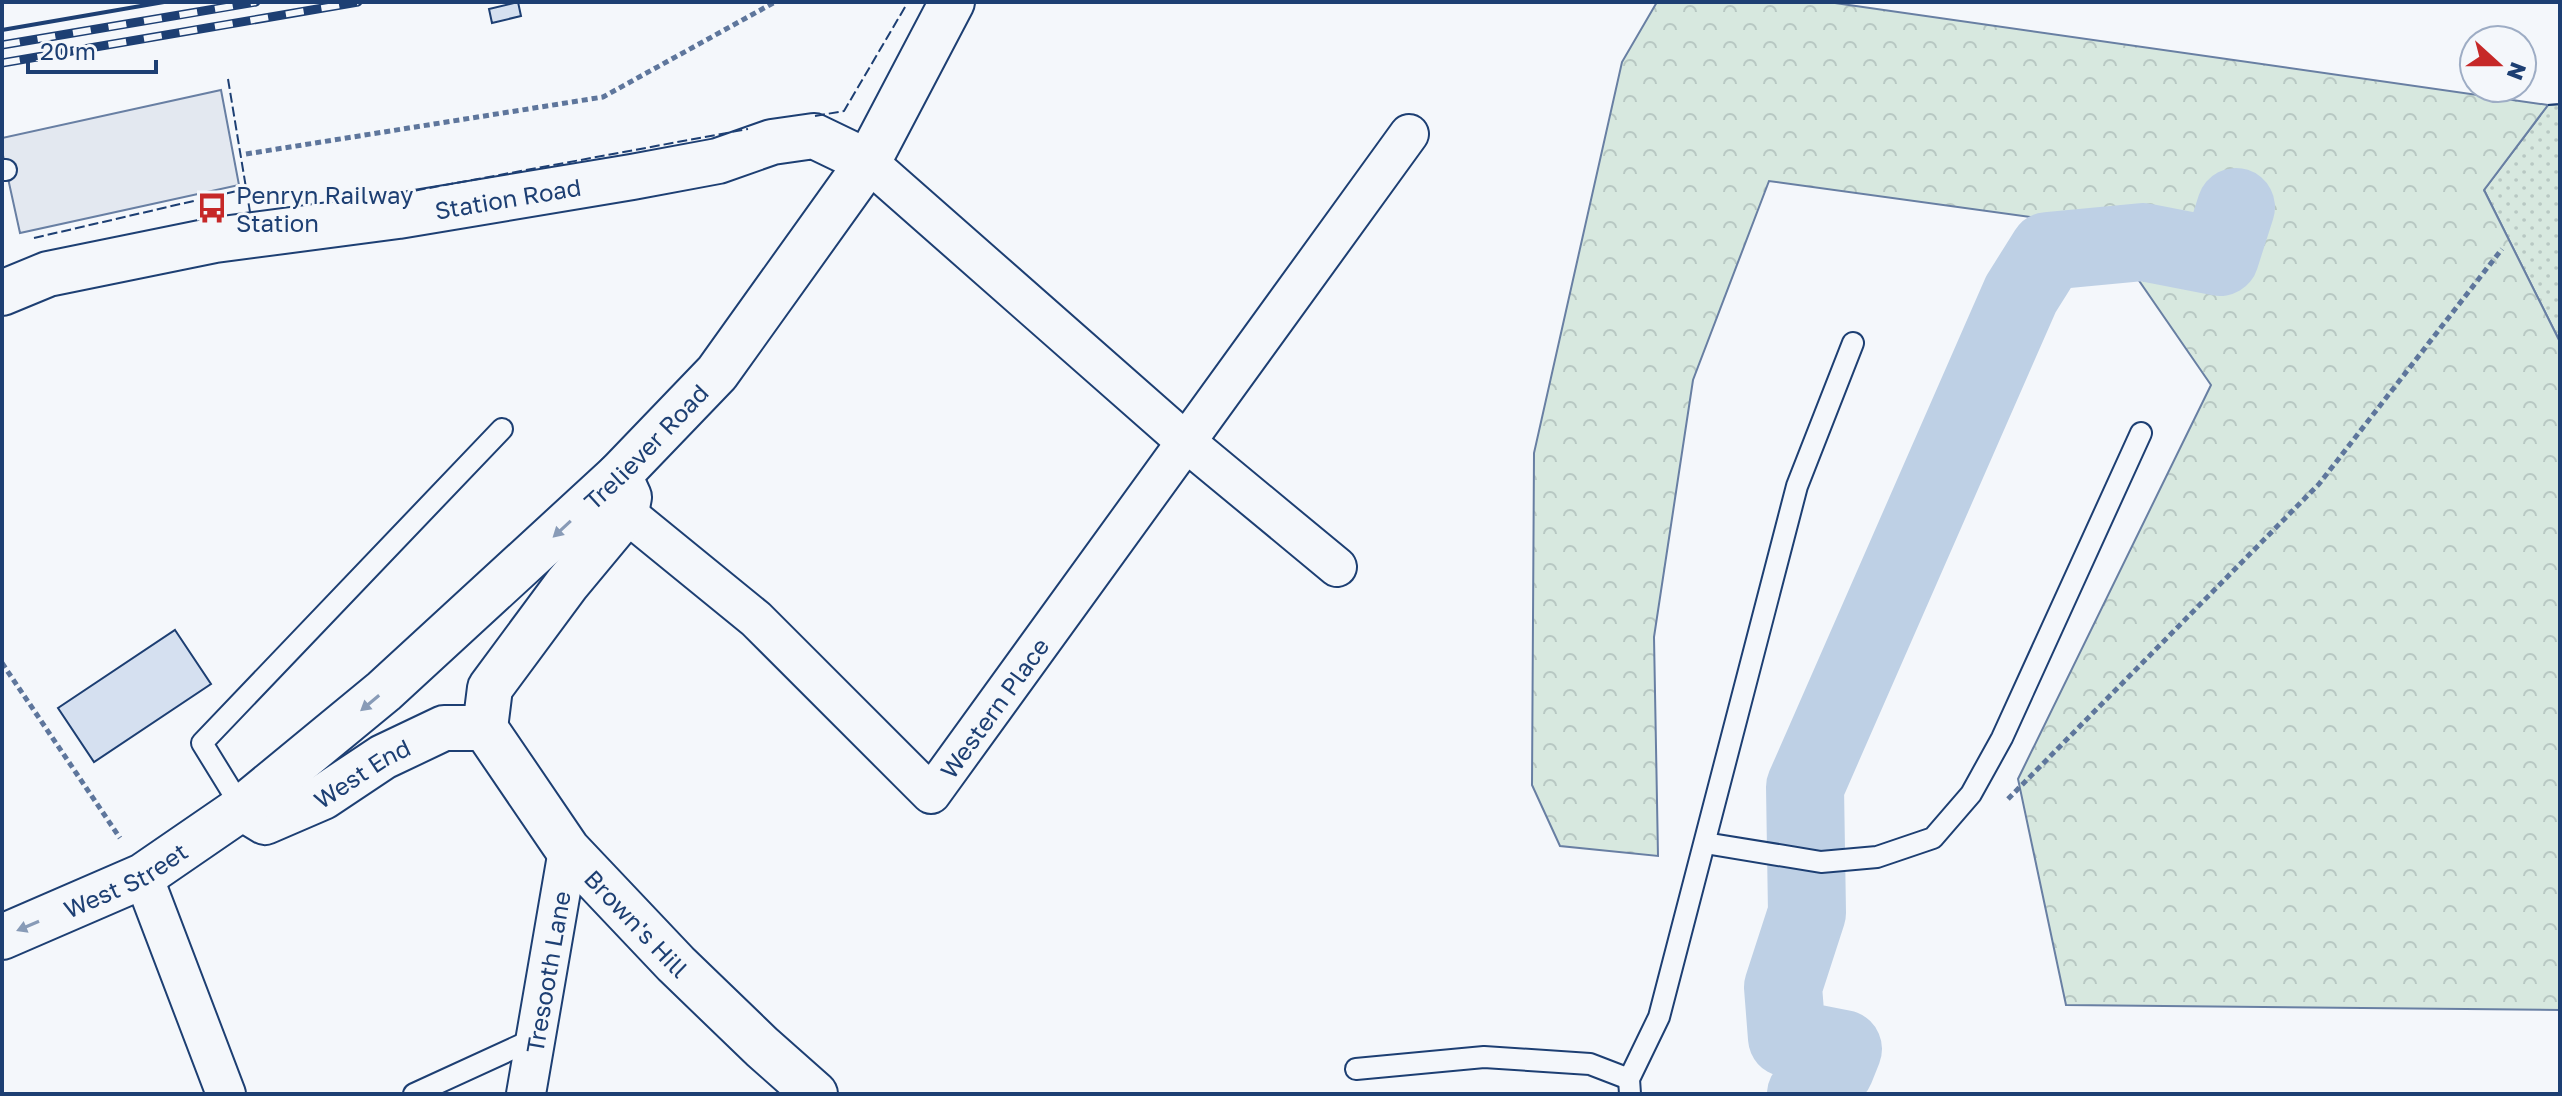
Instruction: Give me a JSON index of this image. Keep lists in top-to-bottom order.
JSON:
{
  "streets": {
    "street": [
      "Station Road",
      "Treliever Road",
      "Western Place",
      "West End",
      "West Street",
      "Brown's Hill",
      "Tresooth Lane"
    ]
  },
  "crossings": [
    ["Station Road", "Treliever Road"],
    ["Treliever Road", "Western Place"],
    ["Treliever Road", "West End"],
    ["Treliever Road", "West Street"],
    ["West End", "West Street"],
    ["West End", "Brown's Hill"],
    ["Brown's Hill", "Tresooth Lane"]
  ],
  "one_way": ["West Street"],
  "places": {
    "bus stop": ["Penryn Railway Station"]
  },
  "scale_bar": "20 m",
  "north": "right"
}
